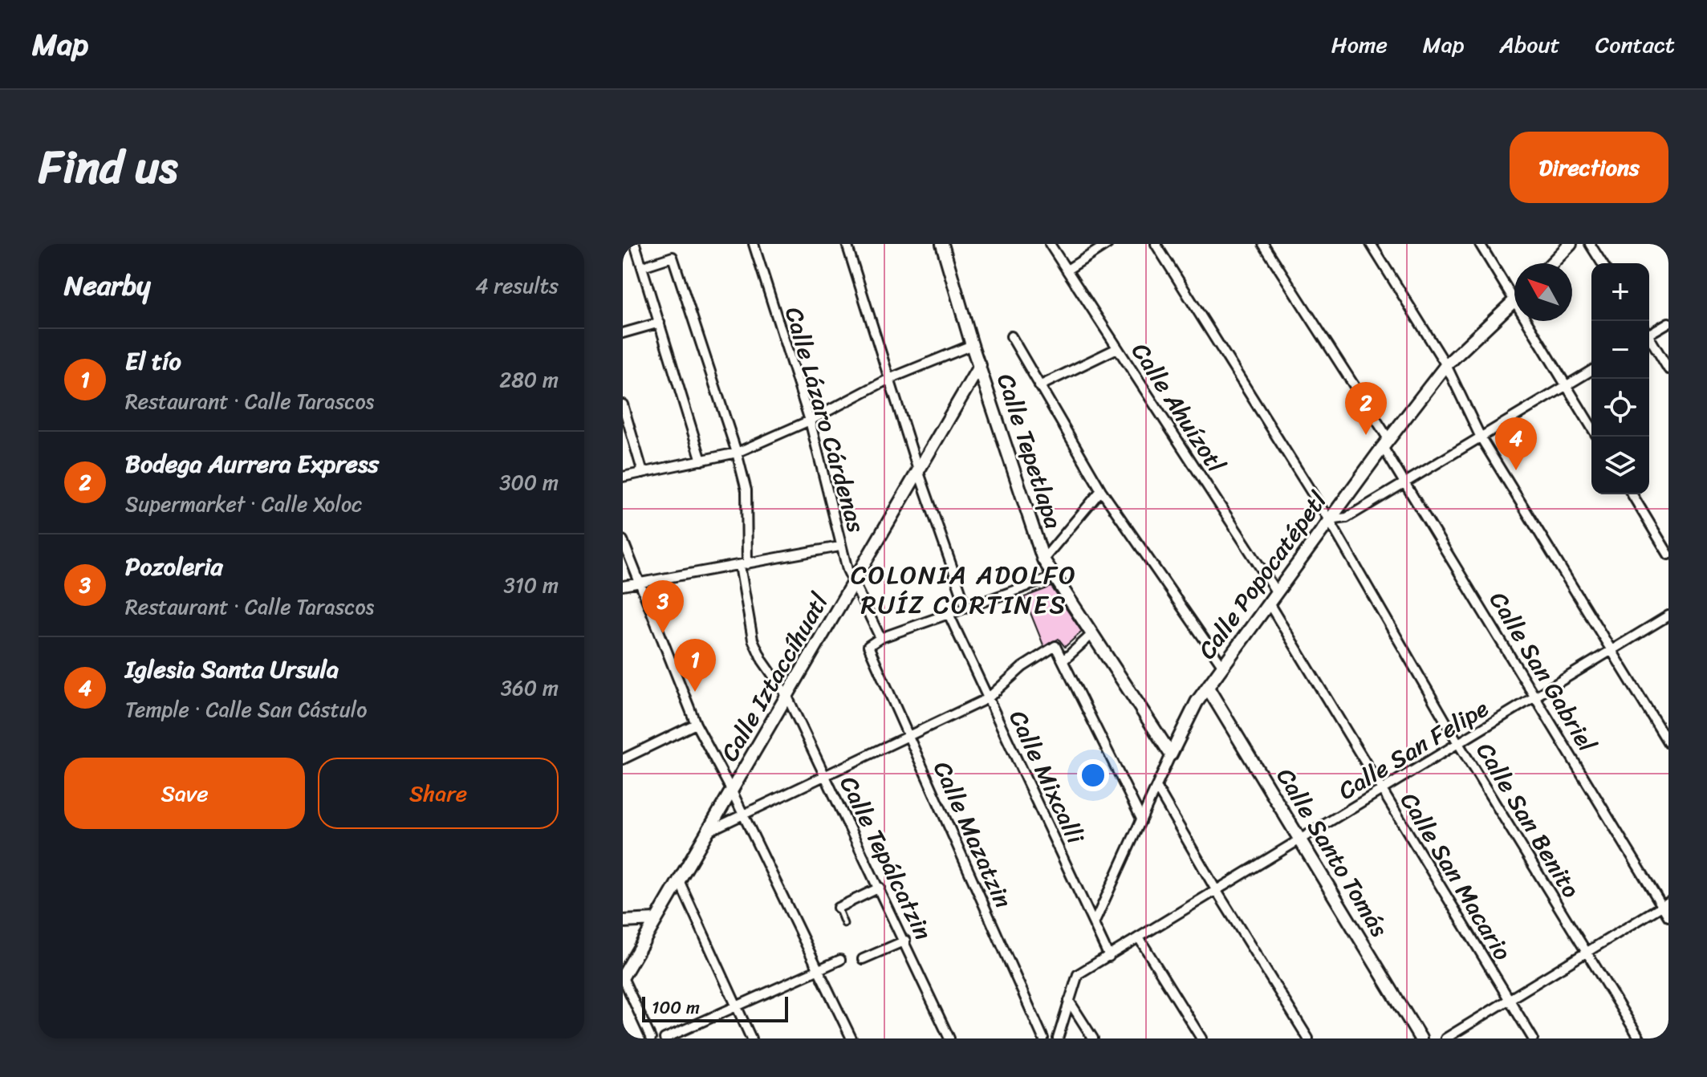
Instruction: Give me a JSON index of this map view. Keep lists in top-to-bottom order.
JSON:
{
  "streets": {
    "street": [
      "Calle Ahuízotl",
      "Calle Lázaro Cárdenas",
      "Calle Tepetlapa",
      "Calle Popocatépetl",
      "Calle San Gabriel",
      "Calle Iztaccíhuatl",
      "Calle San Felipe",
      "Calle Mixcalli",
      "Calle San Benito",
      "Calle Mazatzin",
      "Calle Santo Tomás",
      "Calle Tepálcatzin",
      "Calle San Macario"
    ]
  },
  "crossings": [
    ["Calle Ahuízotl", "Calle Popocatépetl"],
    ["Calle Lázaro Cárdenas", "Calle Iztaccíhuatl"],
    ["Calle Lázaro Cárdenas", "Calle Mazatzin"],
    ["Calle Tepetlapa", "Calle Popocatépetl"],
    ["Calle Tepetlapa", "Calle Iztaccíhuatl"],
    ["Calle Popocatépetl", "Calle San Gabriel"],
    ["Calle Popocatépetl", "Calle Mixcalli"],
    ["Calle Popocatépetl", "Calle San Benito"],
    ["Calle Popocatépetl", "Calle Santo Tomás"],
    ["Calle Popocatépetl", "Calle San Macario"],
    ["Calle San Gabriel", "Calle San Felipe"],
    ["Calle Iztaccíhuatl", "Calle Tepálcatzin"],
    ["Calle San Felipe", "Calle Mixcalli"],
    ["Calle San Felipe", "Calle San Benito"],
    ["Calle San Felipe", "Calle Santo Tomás"],
    ["Calle San Felipe", "Calle San Macario"]
  ],
  "districts": ["COLONIA ADOLFO RUÍZ CORTINES"],
  "scale_bar": "100 m",
  "north": "top left",
  "page": {
    "header": "Map",
    "nav": [
      "Home",
      "Map",
      "About",
      "Contact"
    ],
    "title": "Find us",
    "buttons": [
      "Directions",
      ["Save", "Share"]
    ],
    "heading": ["Nearby", "4 results"],
    "map_buttons": ["+", "−"],
    "list": [
      {
        "mark": "1",
        "name": "El tío",
        "note": "Restaurant · Calle Tarascos",
        "value": "280 m"
      },
      {
        "mark": "2",
        "name": "Bodega Aurrera Express",
        "note": "Supermarket · Calle Xoloc",
        "value": "300 m"
      },
      {
        "mark": "3",
        "name": "Pozoleria",
        "note": "Restaurant · Calle Tarascos",
        "value": "310 m"
      },
      {
        "mark": "4",
        "name": "Iglesia Santa Ursula",
        "note": "Temple · Calle San Cástulo",
        "value": "360 m"
      }
    ],
    "pins": [
      "2",
      "4",
      "3",
      "1"
    ],
    "scale": "100 m"
  }
}
